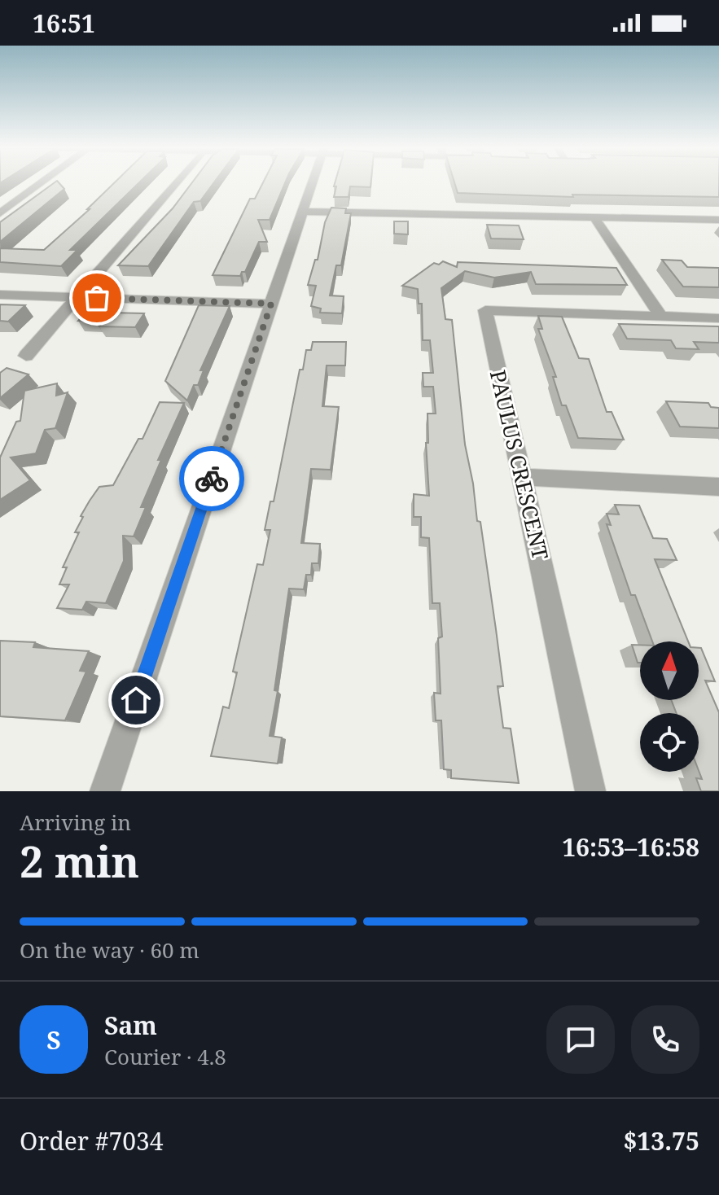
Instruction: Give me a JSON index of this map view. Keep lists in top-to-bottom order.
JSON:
{
  "streets": {
    "street": ["PAULUS CRESCENT"]
  },
  "north": "top",
  "page": {
    "status": "16:51",
    "heading": ["2 min", "Arriving in", "16:53–16:58"],
    "panel": [
      "Sam",
      "Courier · 4.8",
      "Order #7034",
      "$13.75"
    ],
    "bar": "On the way · 60 m",
    "round": "S"
  }
}
